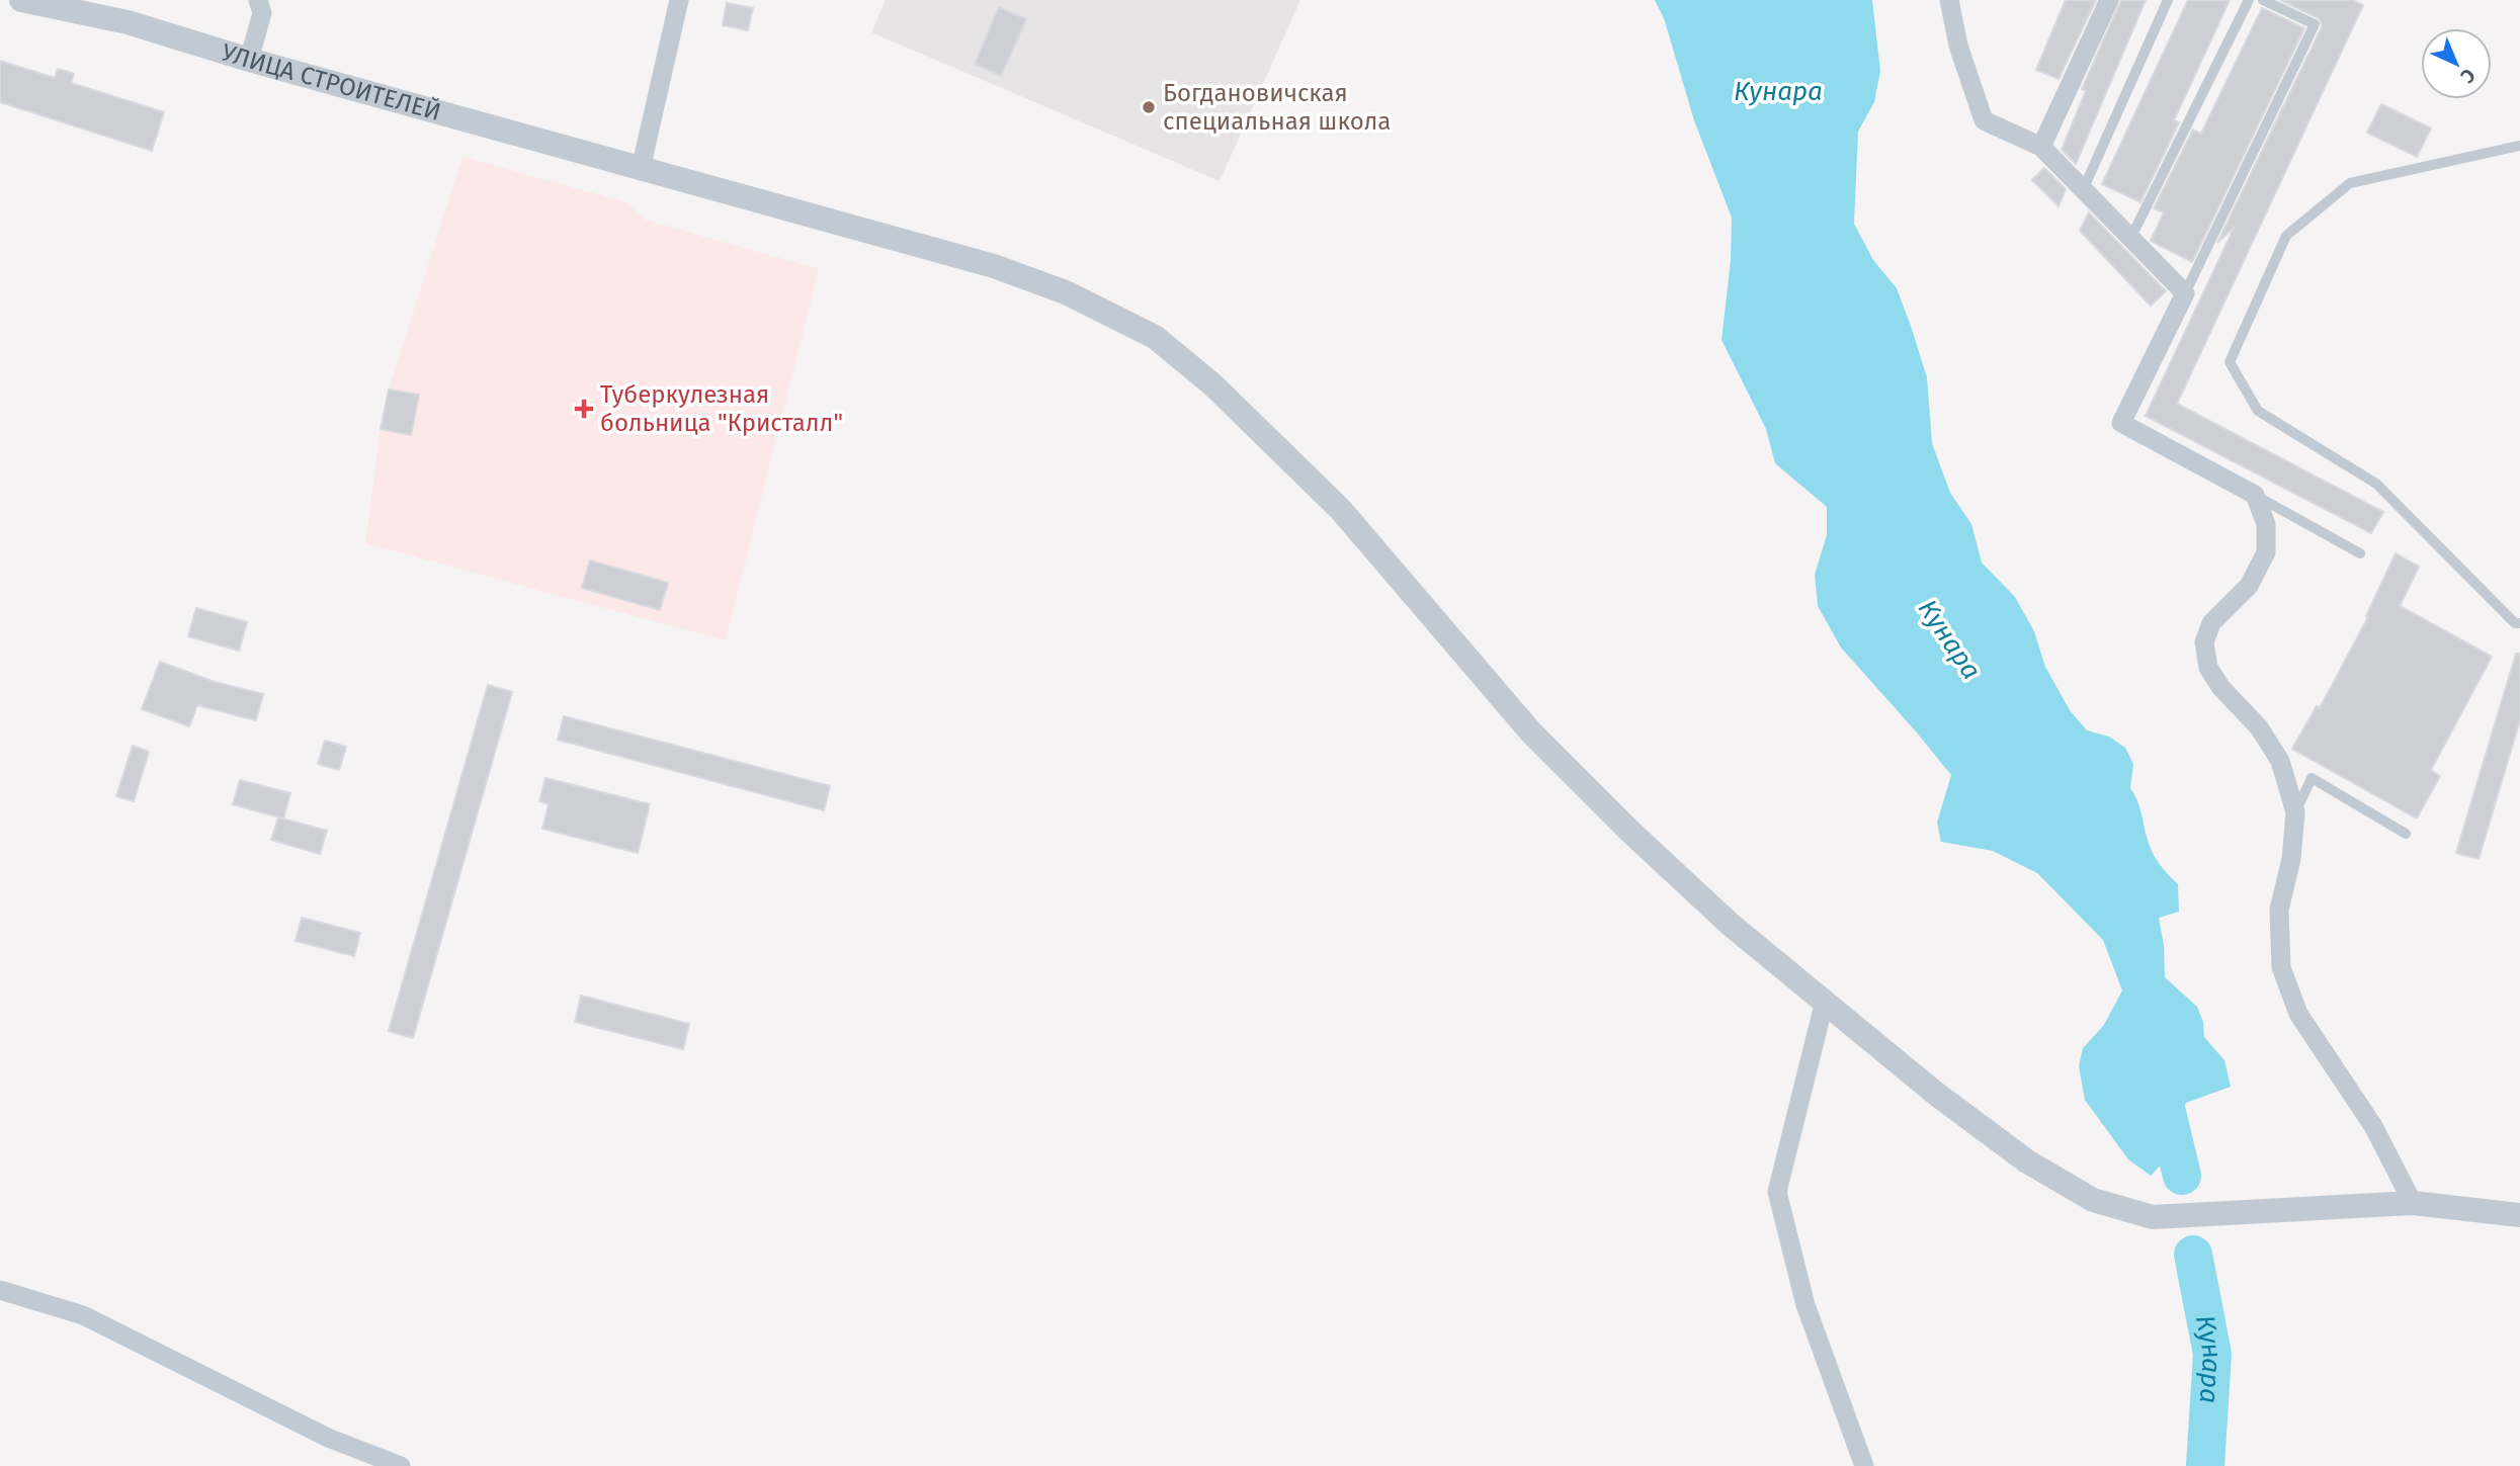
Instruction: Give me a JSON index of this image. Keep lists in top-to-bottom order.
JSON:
{
  "streets": {
    "street": ["УЛИЦА СТРОИТЕЛЕЙ"]
  },
  "water": ["Кунара"],
  "places": {
    "other": ["Богдановичская специальная школа"],
    "health": ["Туберкулезная больница \"Кристалл\""]
  },
  "north": "bottom right"
}
